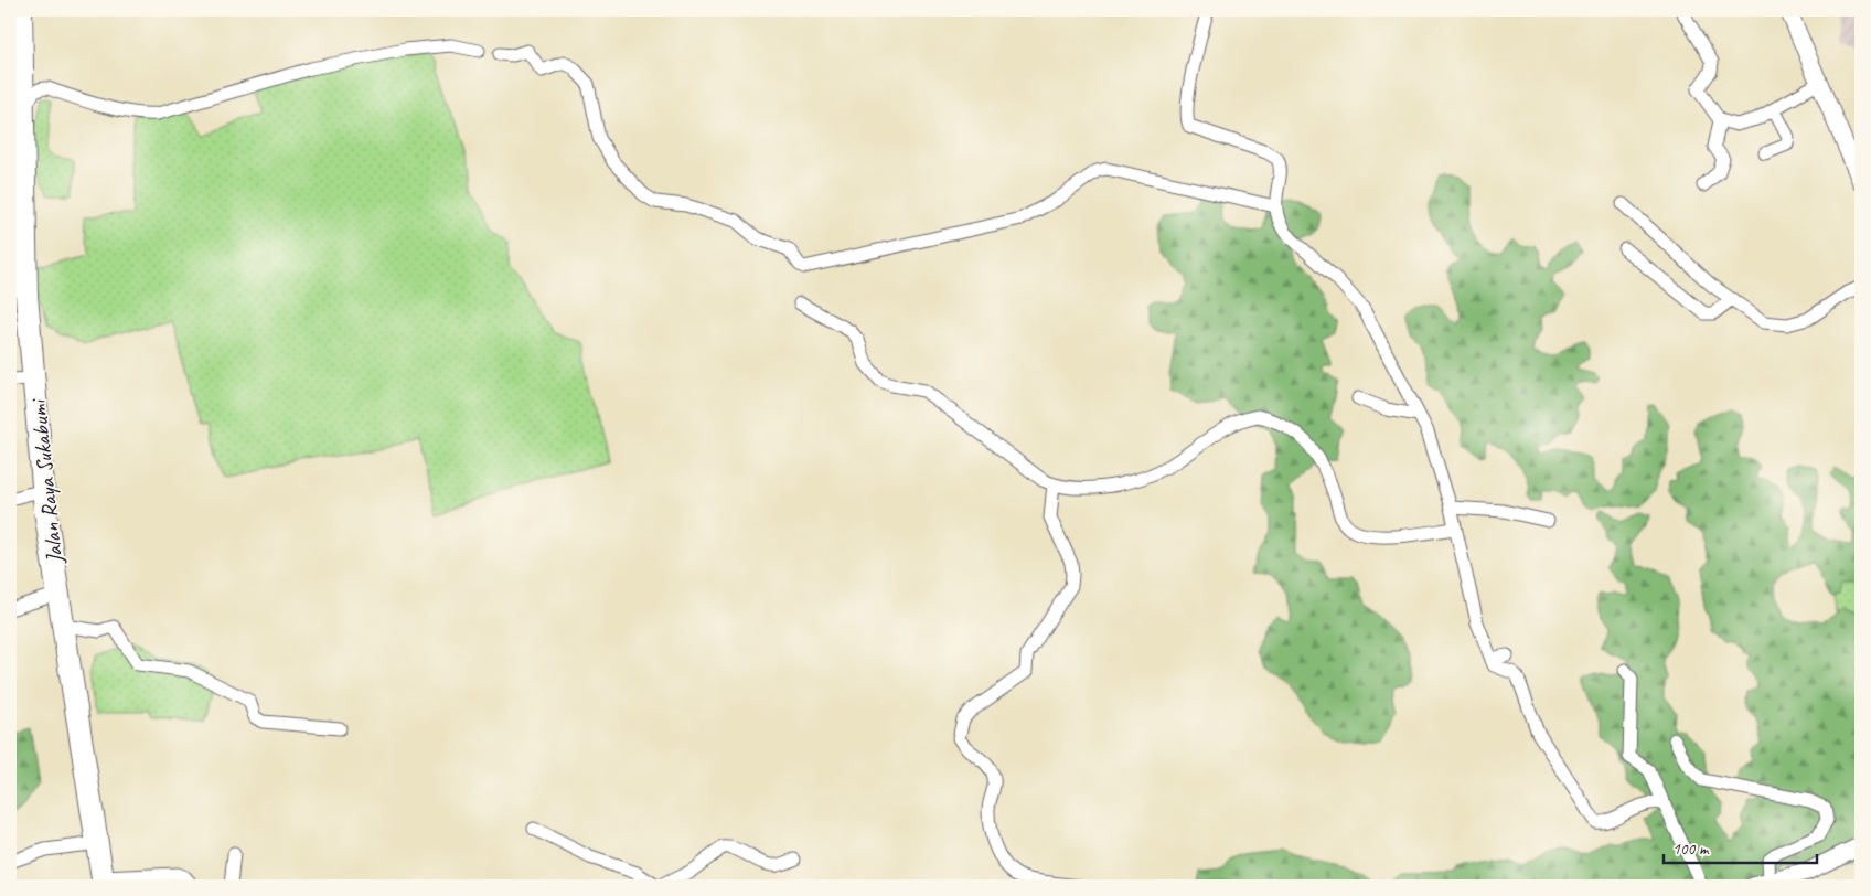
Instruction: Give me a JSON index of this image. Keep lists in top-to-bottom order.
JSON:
{
  "streets": {
    "highway": ["Jalan Raya Sukabumi"]
  },
  "scale_bar": "100 m"
}
